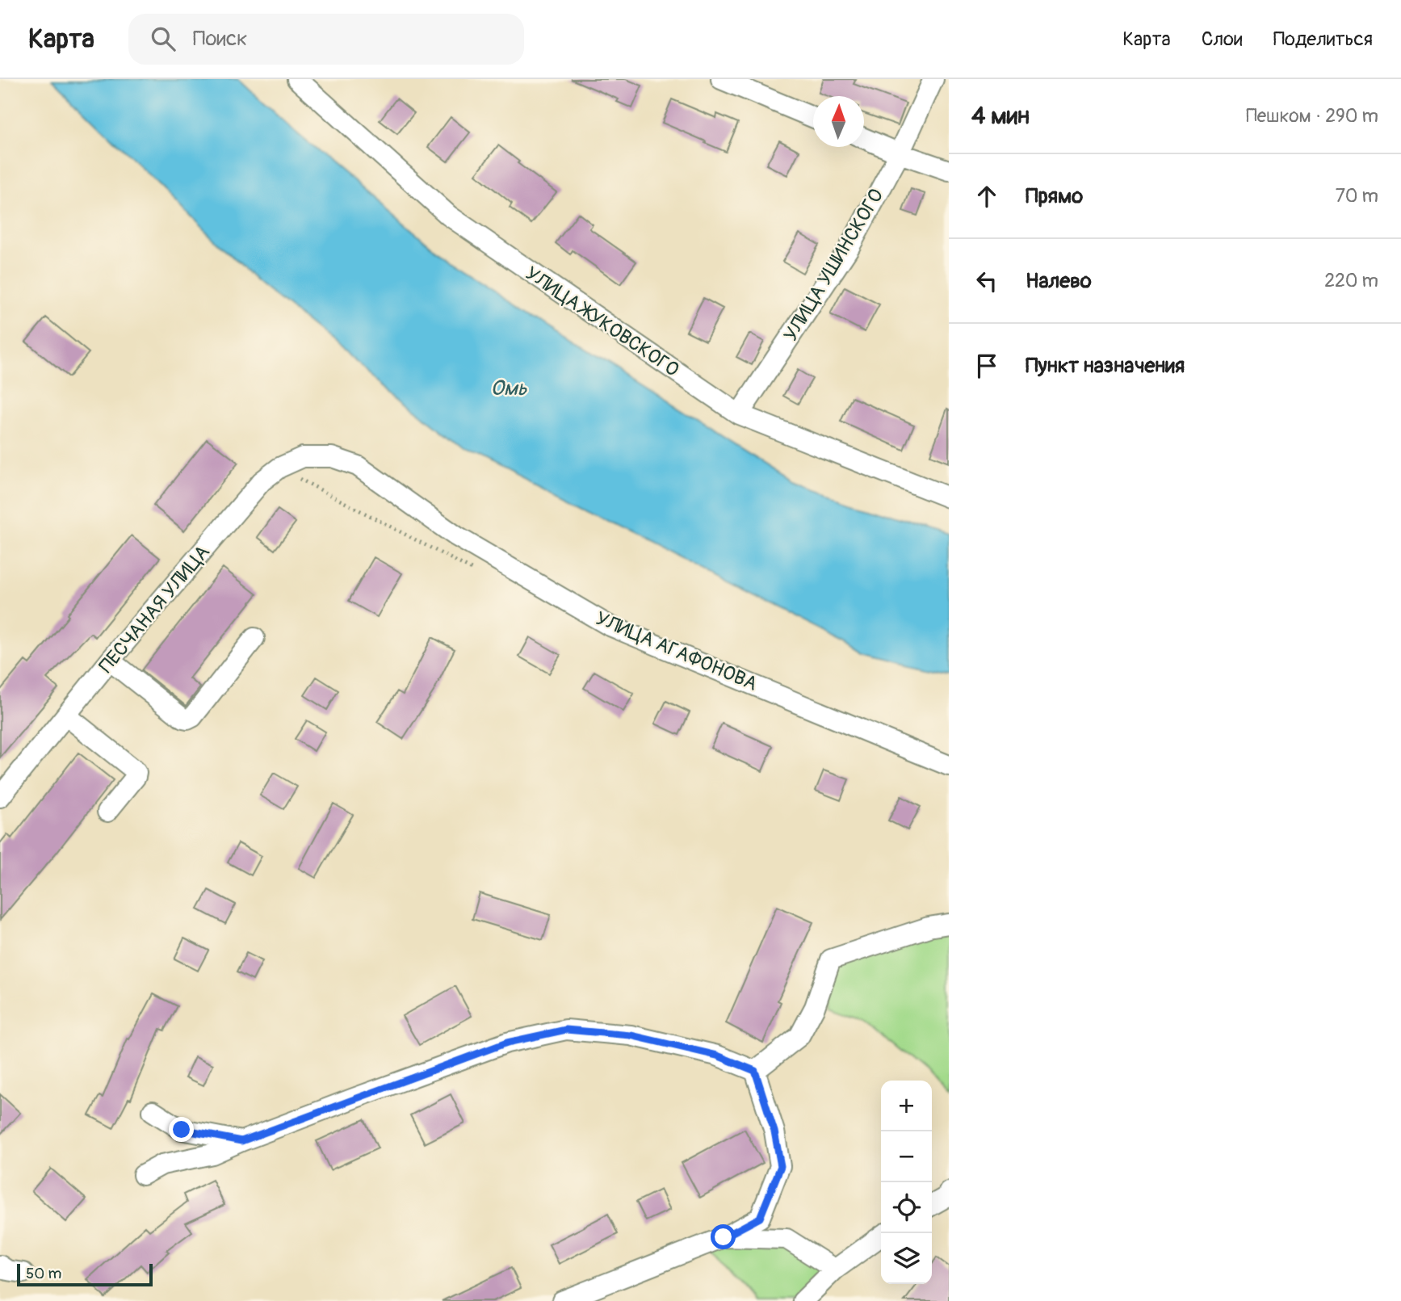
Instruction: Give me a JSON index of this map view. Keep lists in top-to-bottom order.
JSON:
{
  "streets": {
    "street": [
      "УЛИЦА УШИНСКОГО",
      "УЛИЦА ЖУКОВСКОГО",
      "ПЕСЧАНАЯ УЛИЦА",
      "УЛИЦА АГАФОНОВА"
    ]
  },
  "crossings": [
    ["УЛИЦА УШИНСКОГО", "УЛИЦА ЖУКОВСКОГО"],
    ["ПЕСЧАНАЯ УЛИЦА", "УЛИЦА АГАФОНОВА"]
  ],
  "water": ["Омь"],
  "scale_bar": "50 m",
  "north": "top",
  "page": {
    "header": "Карта",
    "search": "Поиск",
    "nav": ["Карта", "Слои", "Поделиться"],
    "heading": ["4 мин", "Пешком · 290 m"],
    "list": [
      ["Прямо", "70 m"],
      ["Налево", "220 m"],
      "Пункт назначения"
    ],
    "map_buttons": ["+", "−"],
    "scale": "50 m"
  }
}
